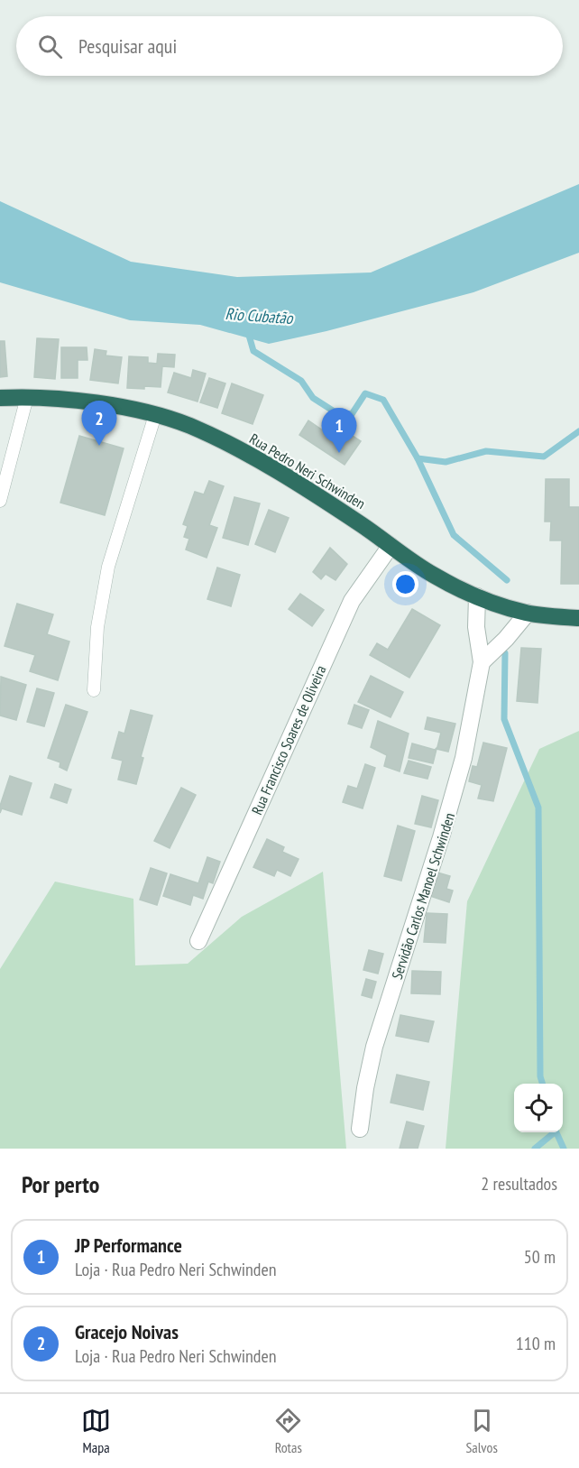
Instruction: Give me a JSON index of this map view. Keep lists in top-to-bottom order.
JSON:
{
  "streets": {
    "highway": ["Rua Pedro Neri Schwinden"],
    "street": ["Rua Francisco Soares de Oliveira", "Servidão Carlos Manoel Schwinden"]
  },
  "crossings": [
    ["Rua Pedro Neri Schwinden", "Rua Francisco Soares de Oliveira"],
    ["Rua Pedro Neri Schwinden", "Servidão Carlos Manoel Schwinden"]
  ],
  "water": ["Rio Cubatão"],
  "page": {
    "search": "Pesquisar aqui",
    "pins": ["2", "1"],
    "heading": ["Por perto", "2 resultados"],
    "list": [
      {
        "mark": "1",
        "name": "JP Performance",
        "note": "Loja · Rua Pedro Neri Schwinden",
        "value": "50 m"
      },
      {
        "mark": "2",
        "name": "Gracejo Noivas",
        "note": "Loja · Rua Pedro Neri Schwinden",
        "value": "110 m"
      }
    ],
    "nav": ["Mapa", "Rotas", "Salvos"]
  }
}
